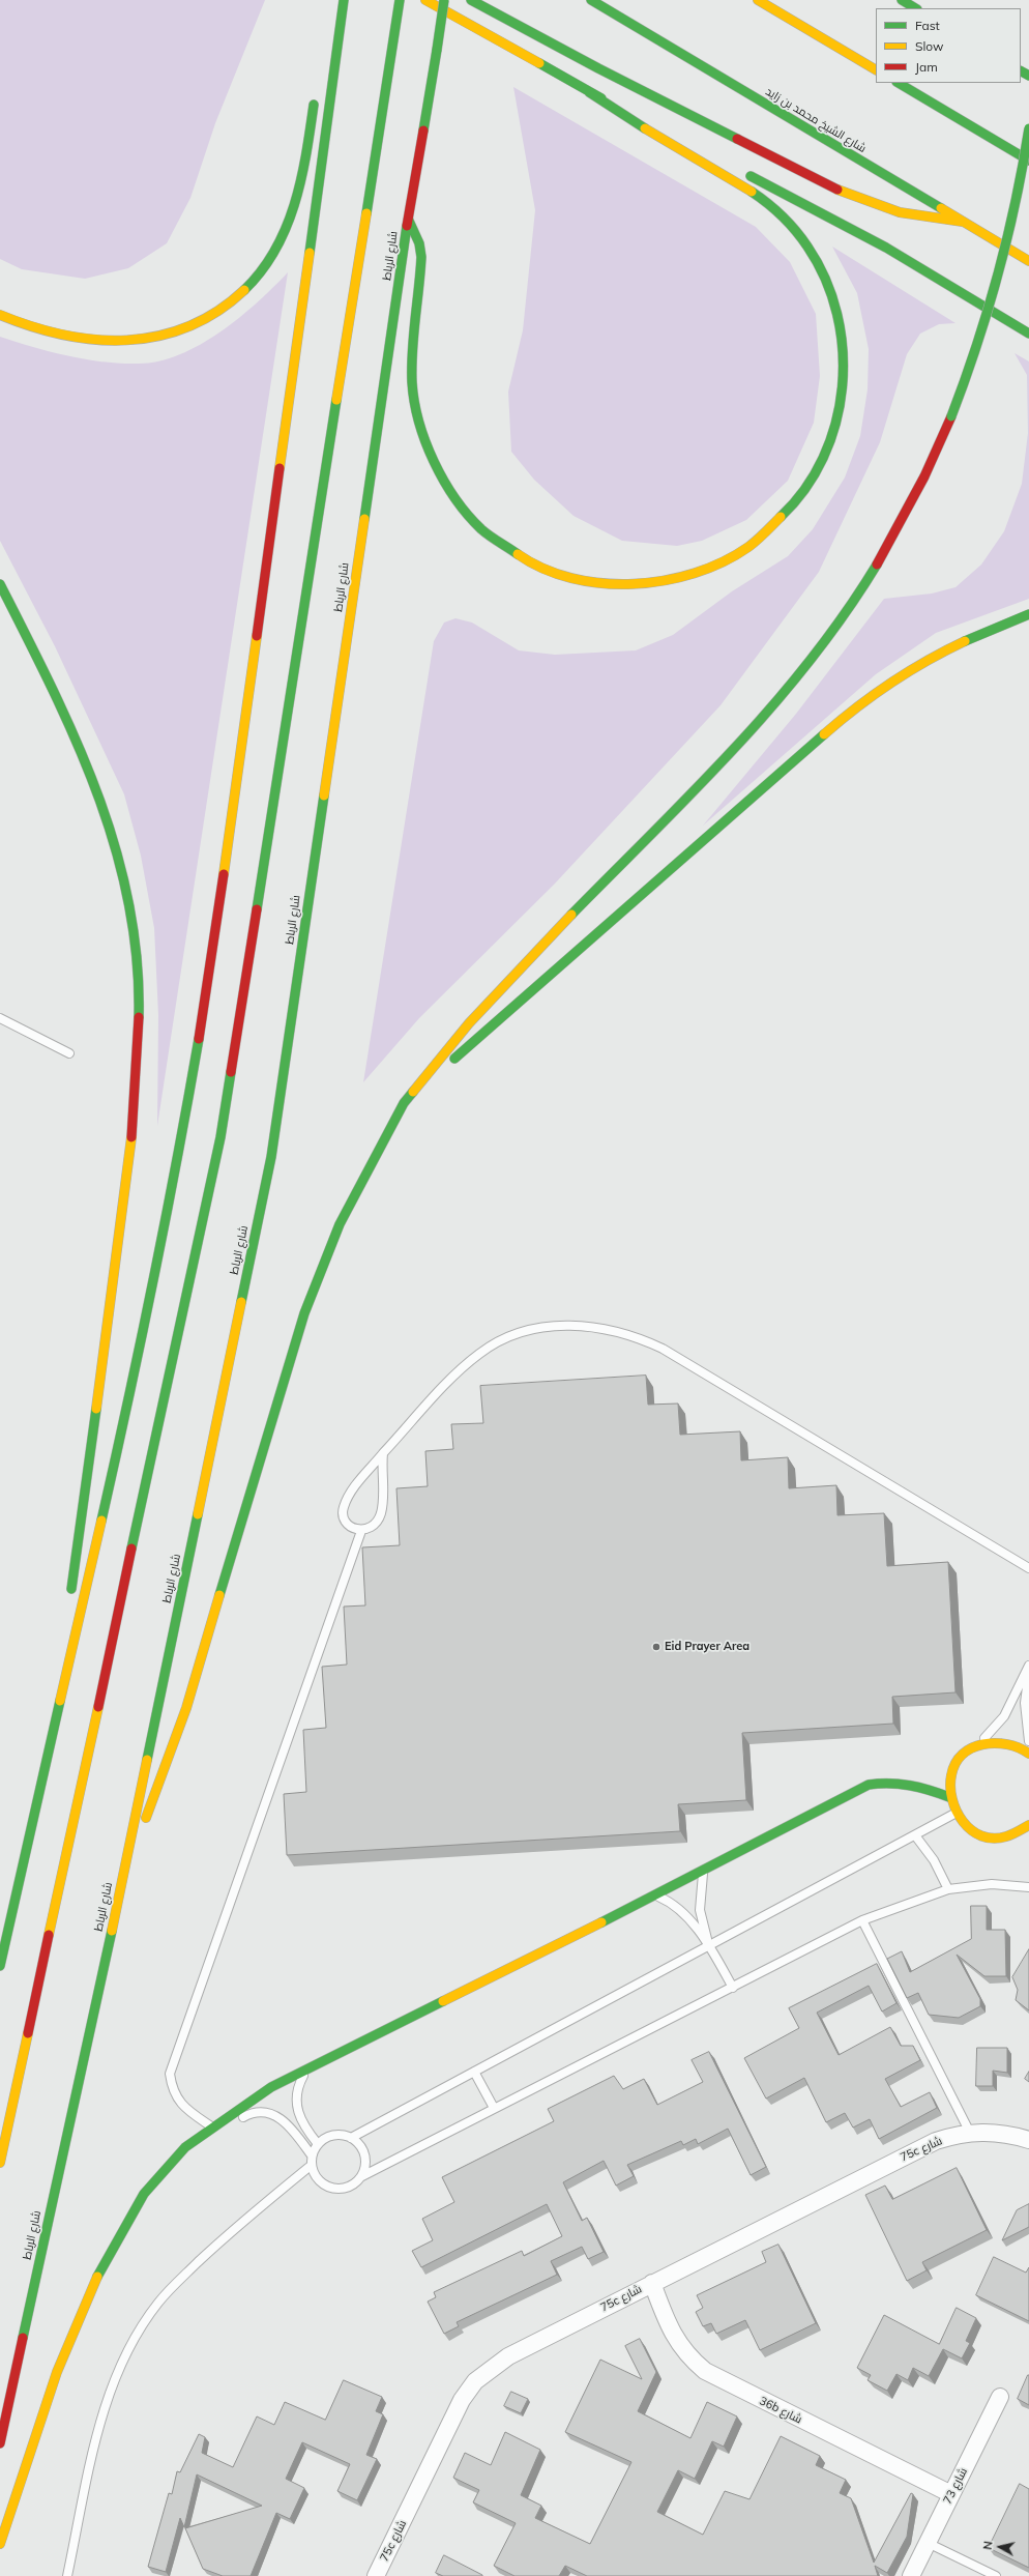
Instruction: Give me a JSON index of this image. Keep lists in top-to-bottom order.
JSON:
{
  "streets": {
    "main road": ["شارع الشيخ محمد بن زايد", "شارع الرباط"],
    "street": ["75c شارع", "36b شارع", "شارع 73"]
  },
  "crossings": [
    ["75c شارع", "36b شارع"],
    ["36b شارع", "شارع 73"]
  ],
  "places": ["Eid Prayer Area"],
  "legend": ["Fast", "Slow", "Jam"],
  "north": "left"
}
